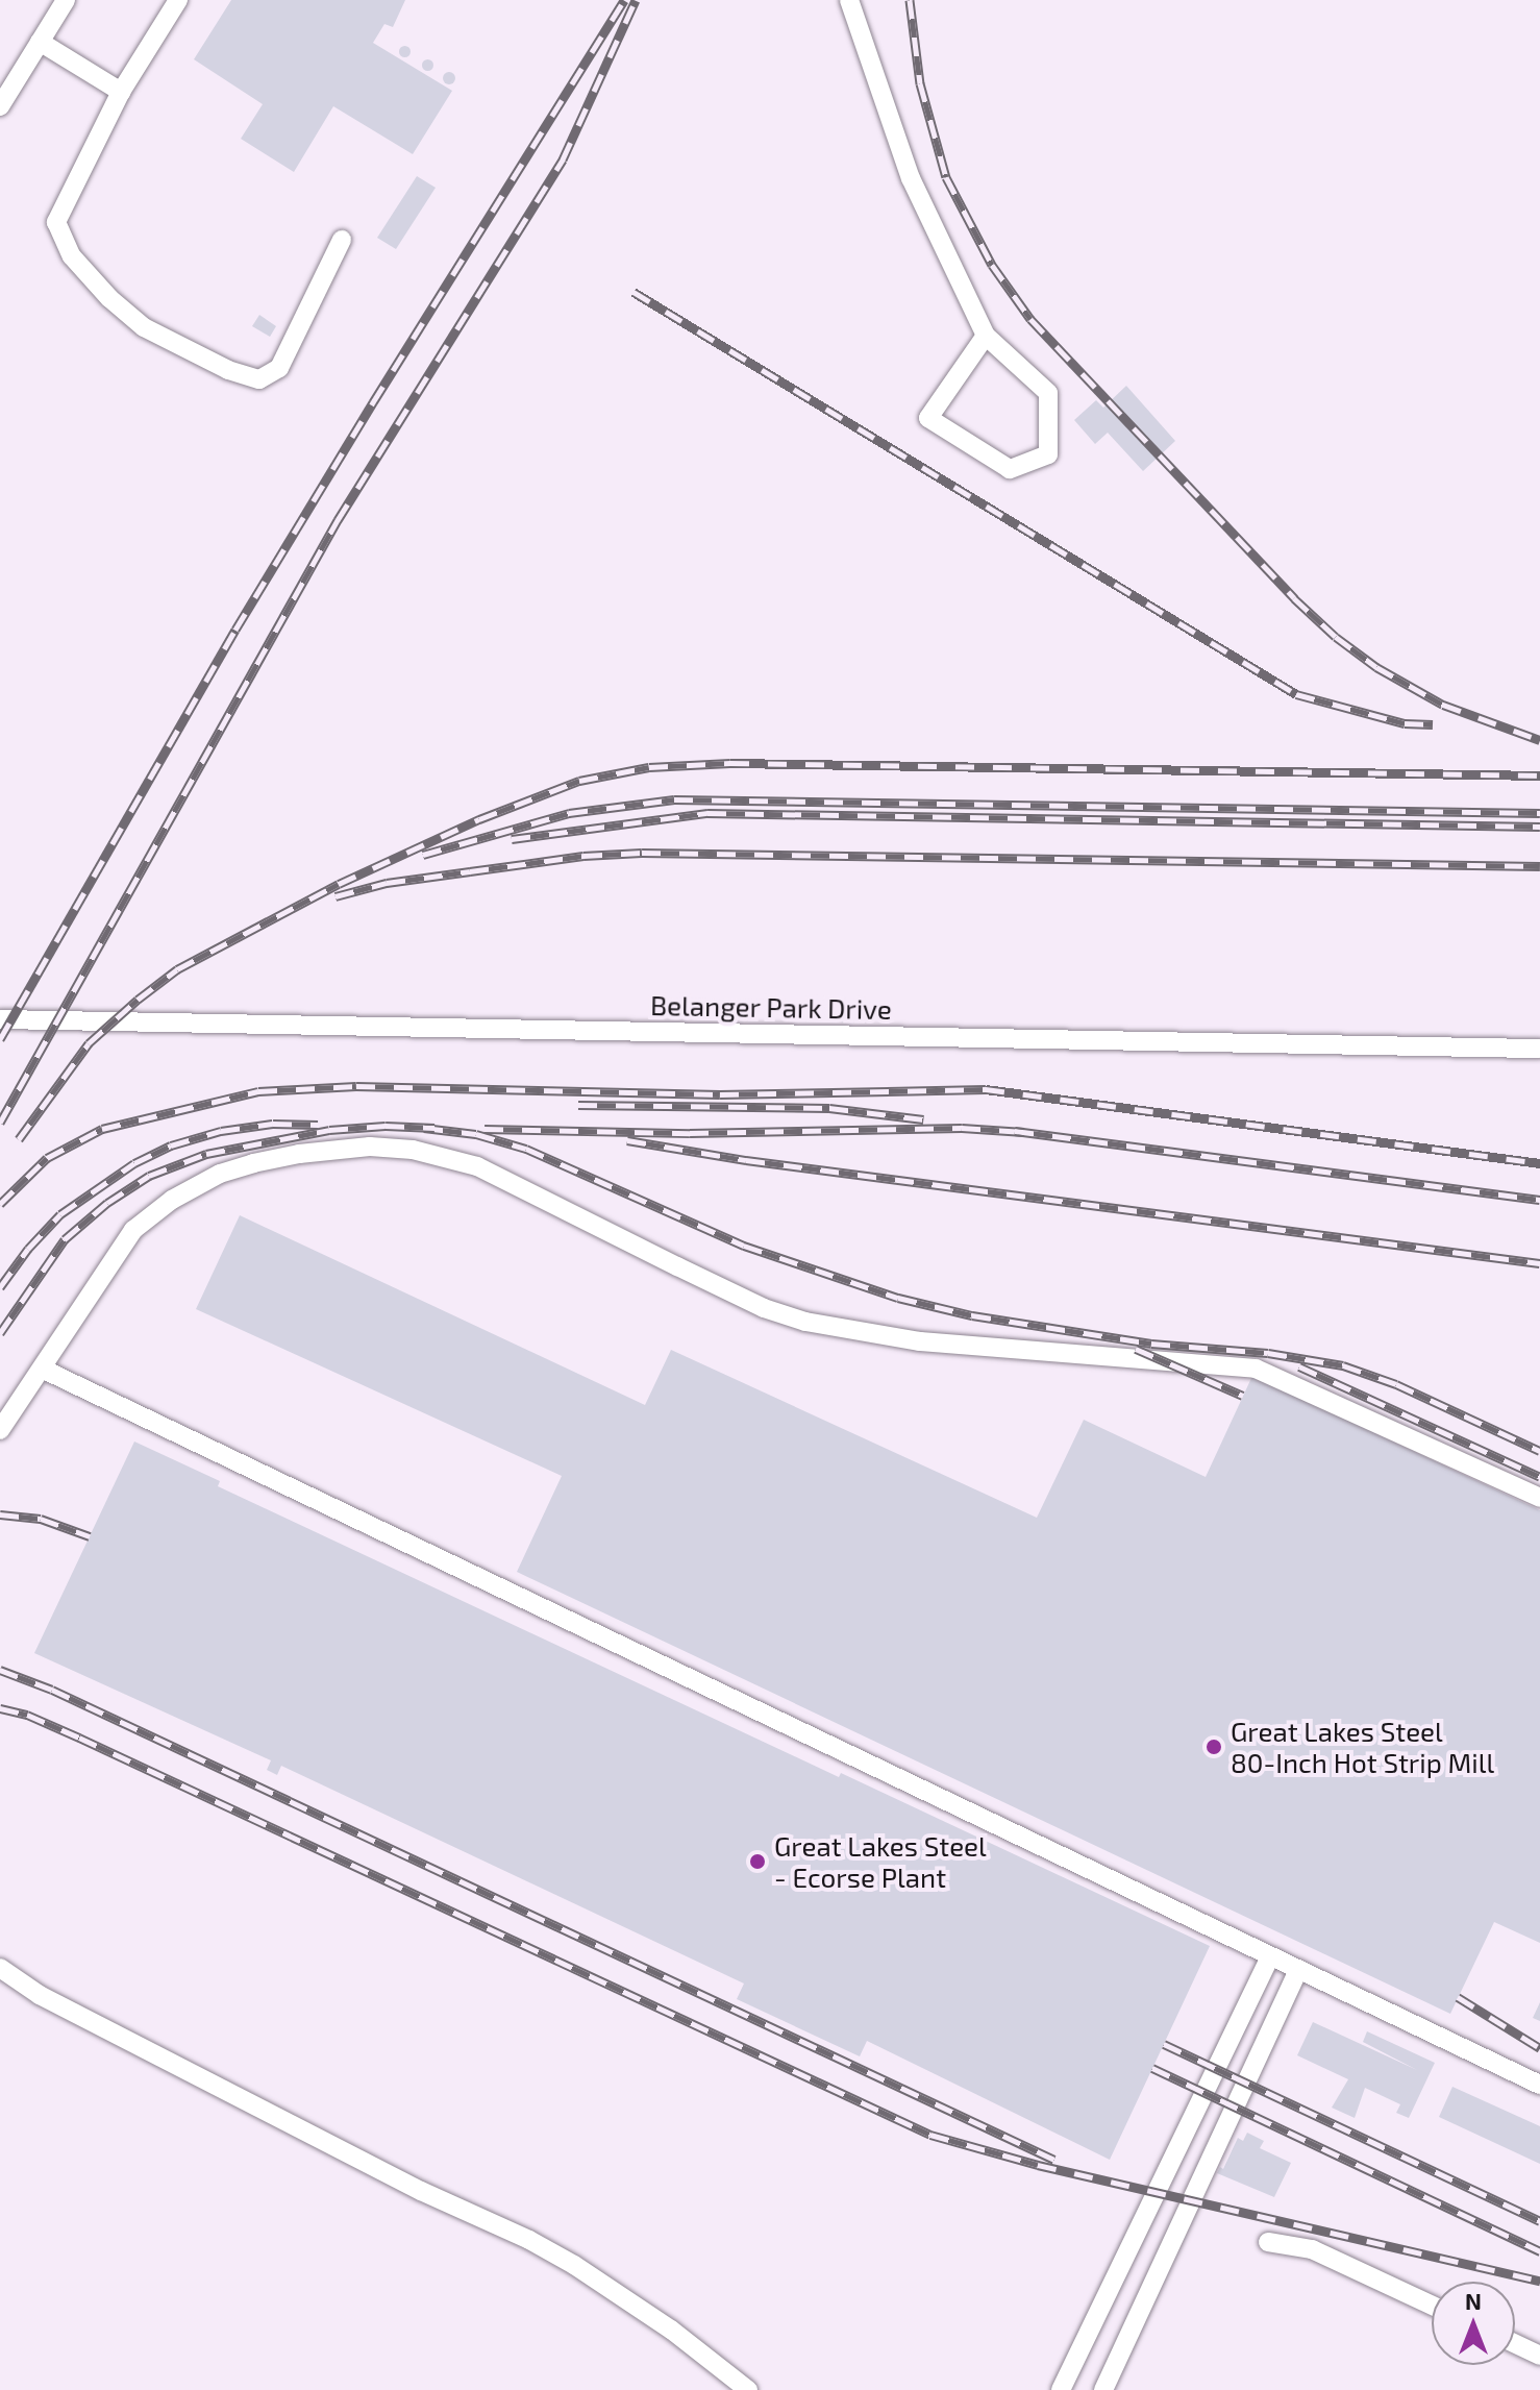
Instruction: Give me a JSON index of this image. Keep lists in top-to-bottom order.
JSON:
{
  "streets": {
    "street": ["Belanger Park Drive"]
  },
  "places": ["Great Lakes Steel 80-Inch Hot Strip Mill", "Great Lakes Steel - Ecorse Plant"],
  "north": "top"
}
